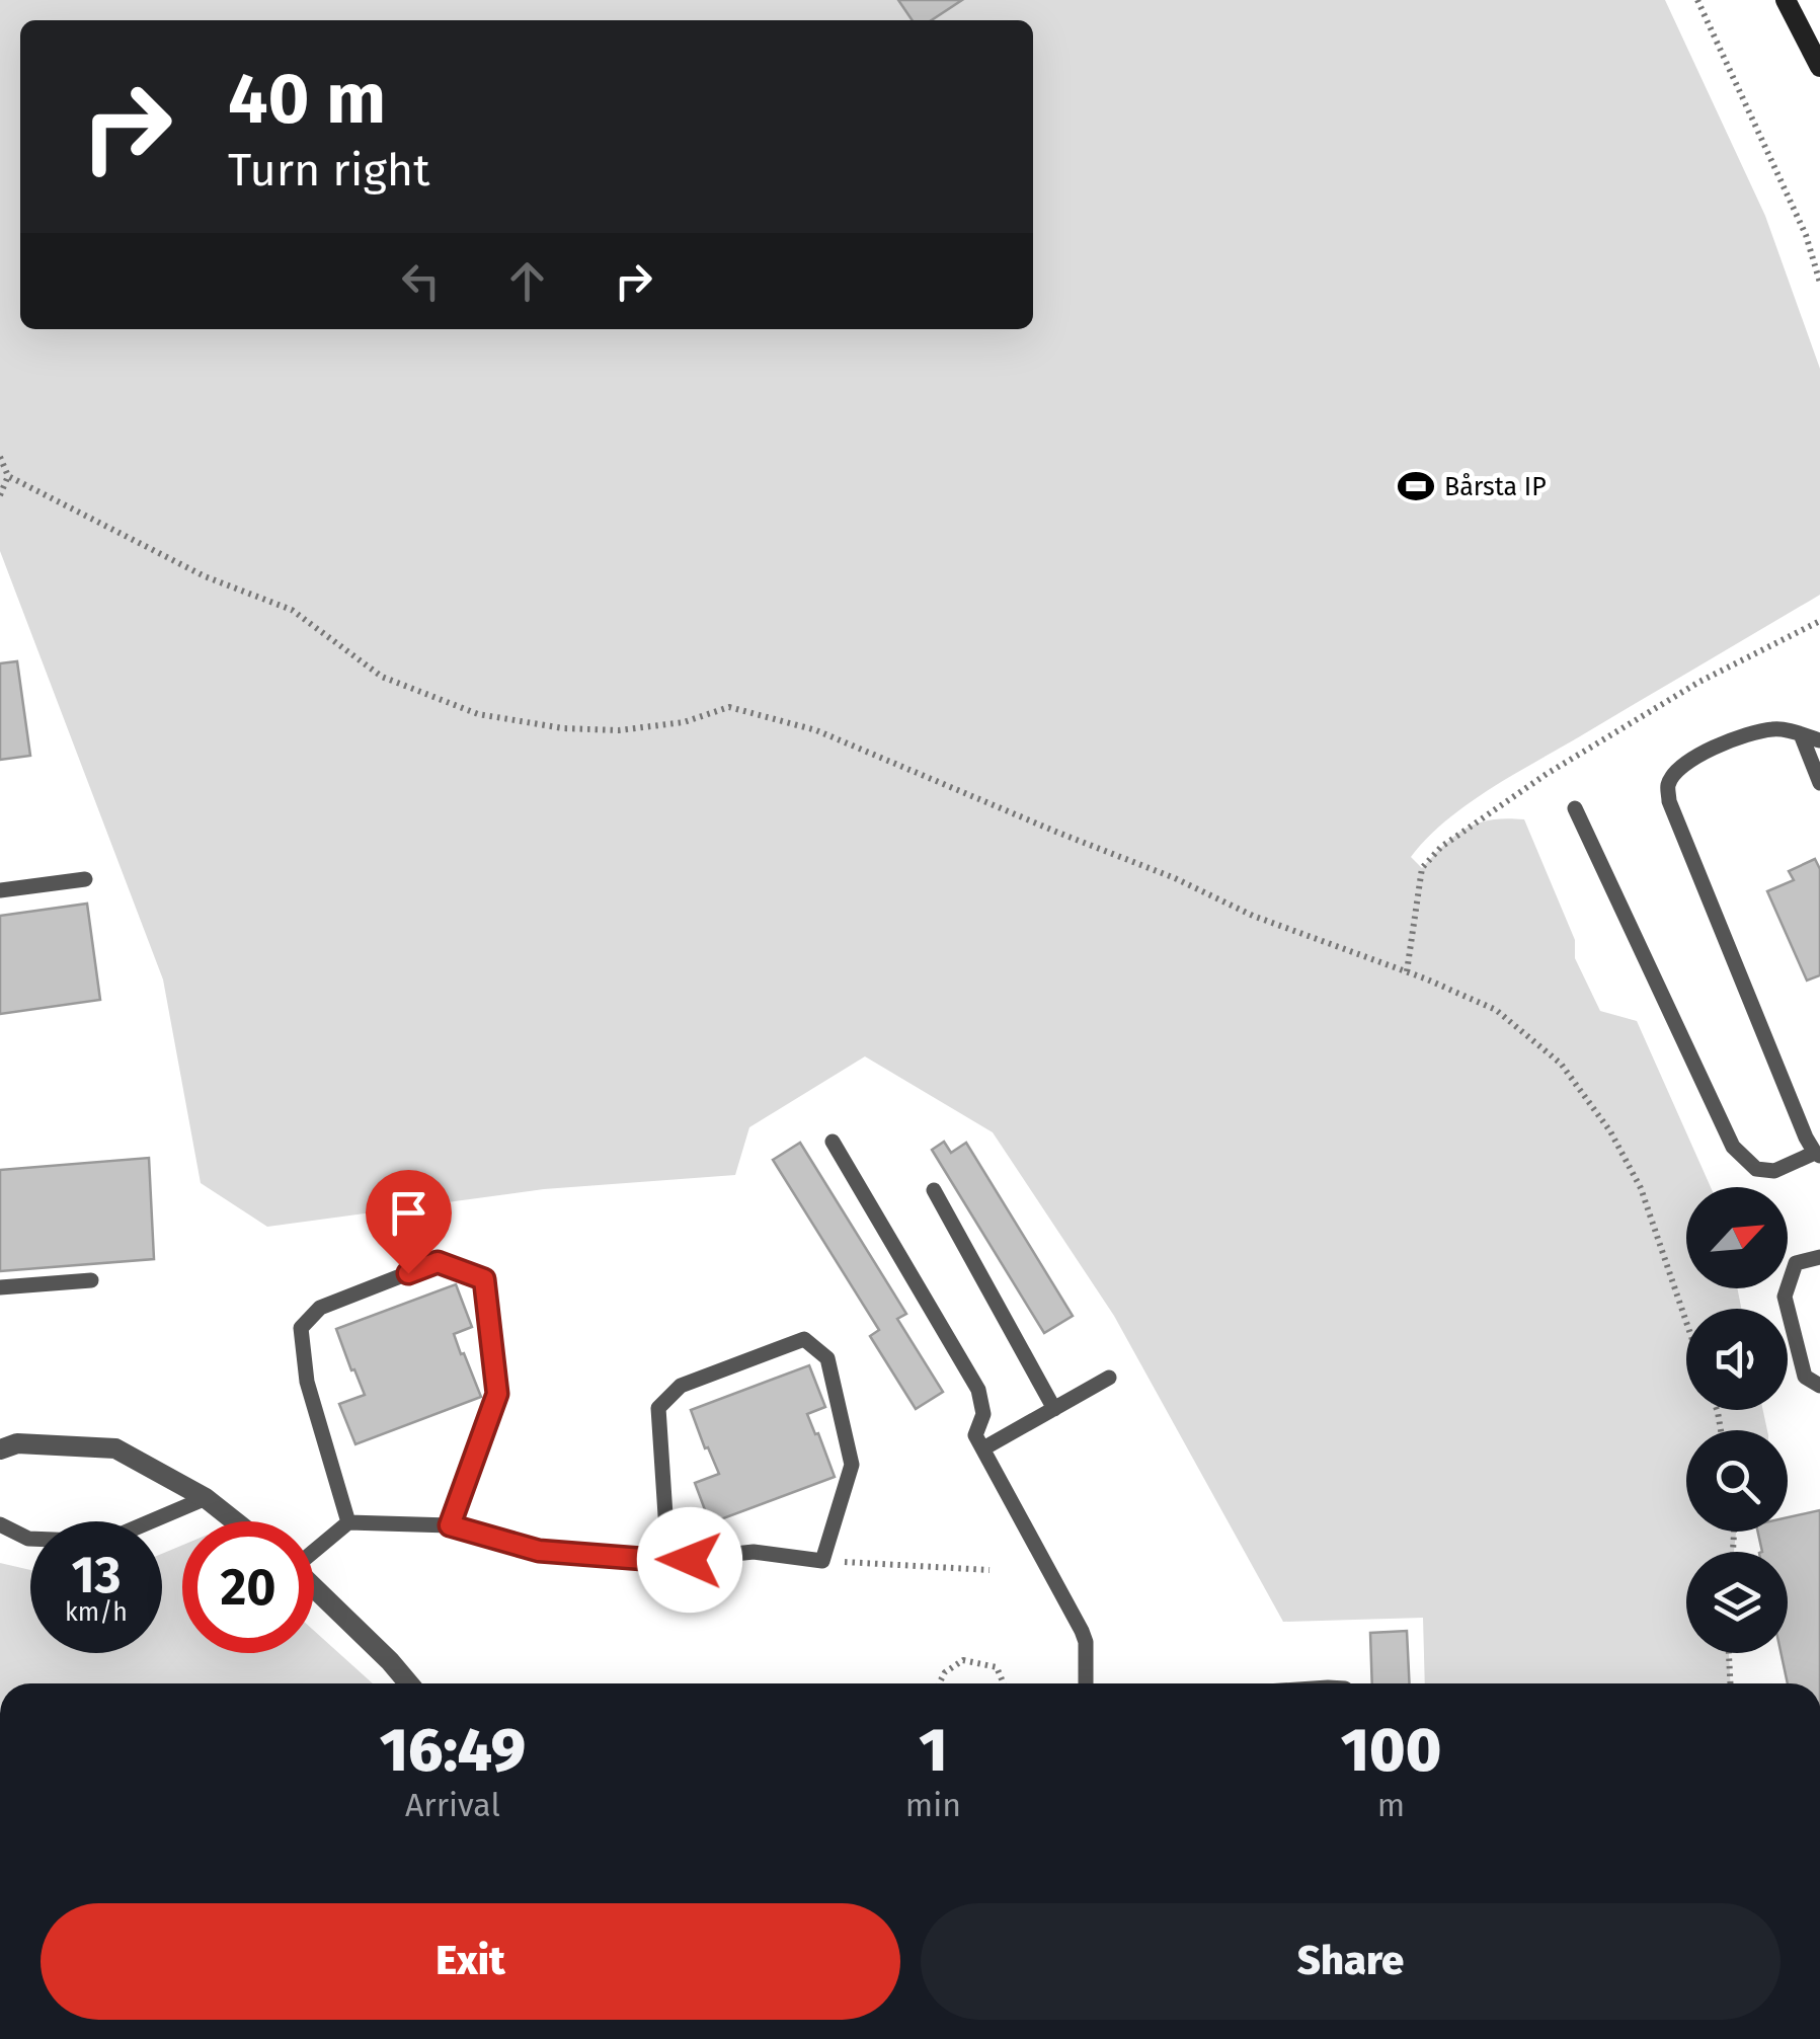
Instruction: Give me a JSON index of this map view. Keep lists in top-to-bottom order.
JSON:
{
  "places": {
    "sports": ["Bårsta IP"]
  },
  "north": "top right",
  "page": {
    "turn": ["40 m", "Turn right"],
    "speed": "13 km/h",
    "limit": "20",
    "eta": [
      "16:49",
      "Arrival",
      "1",
      "min",
      "100",
      "m"
    ],
    "buttons": ["Exit", "Share"]
  }
}
